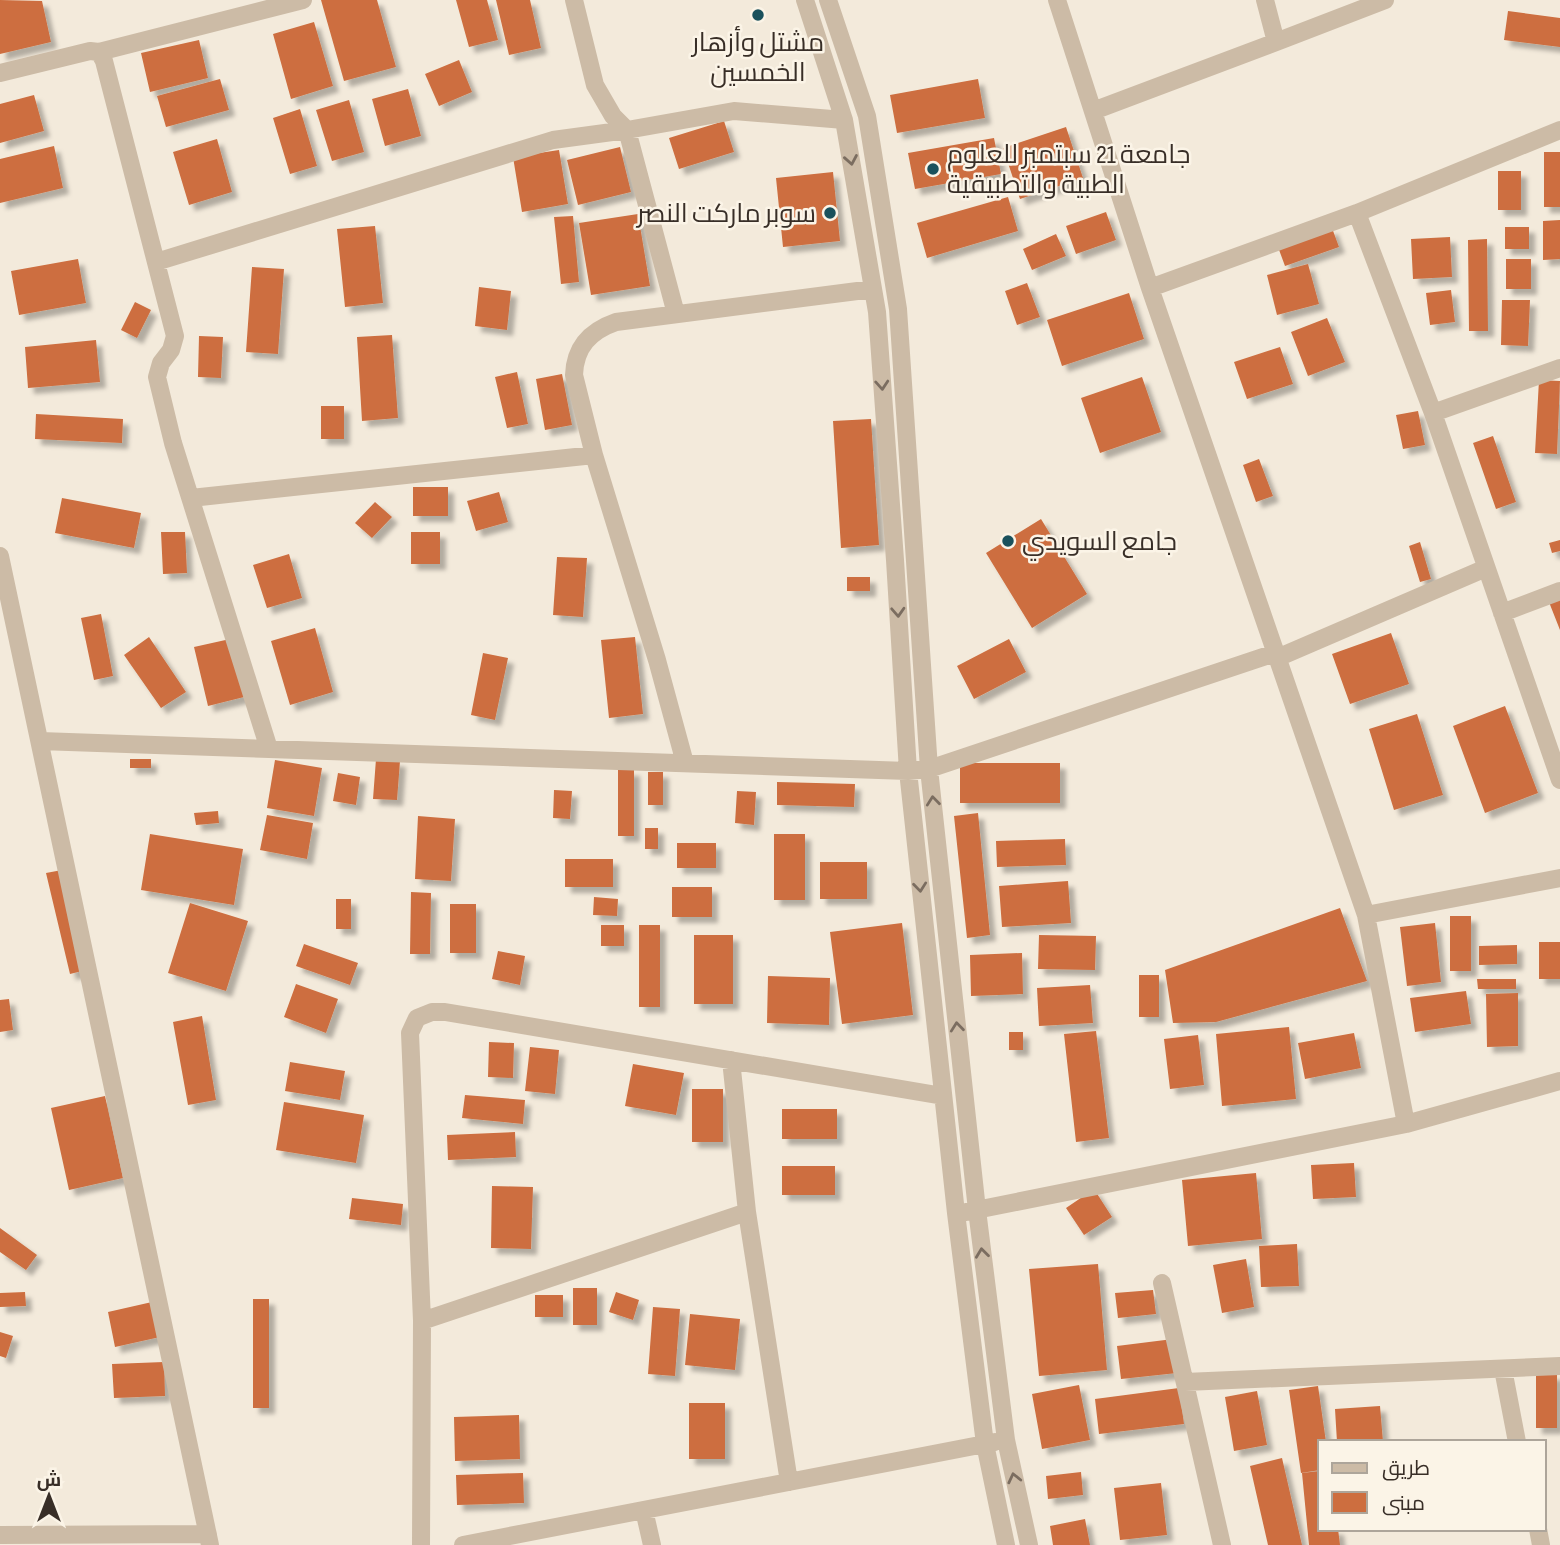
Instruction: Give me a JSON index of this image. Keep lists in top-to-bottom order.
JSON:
{
  "places": [
    "مشتل وأزهار الخمسين",
    "جامعة 21 سبتمبر للعلوم الطبية والتطبيقية",
    "سوبر ماركت النصر",
    "جامع السويدي"
  ],
  "legend": ["طريق", "مبنى"],
  "north": "top"
}
